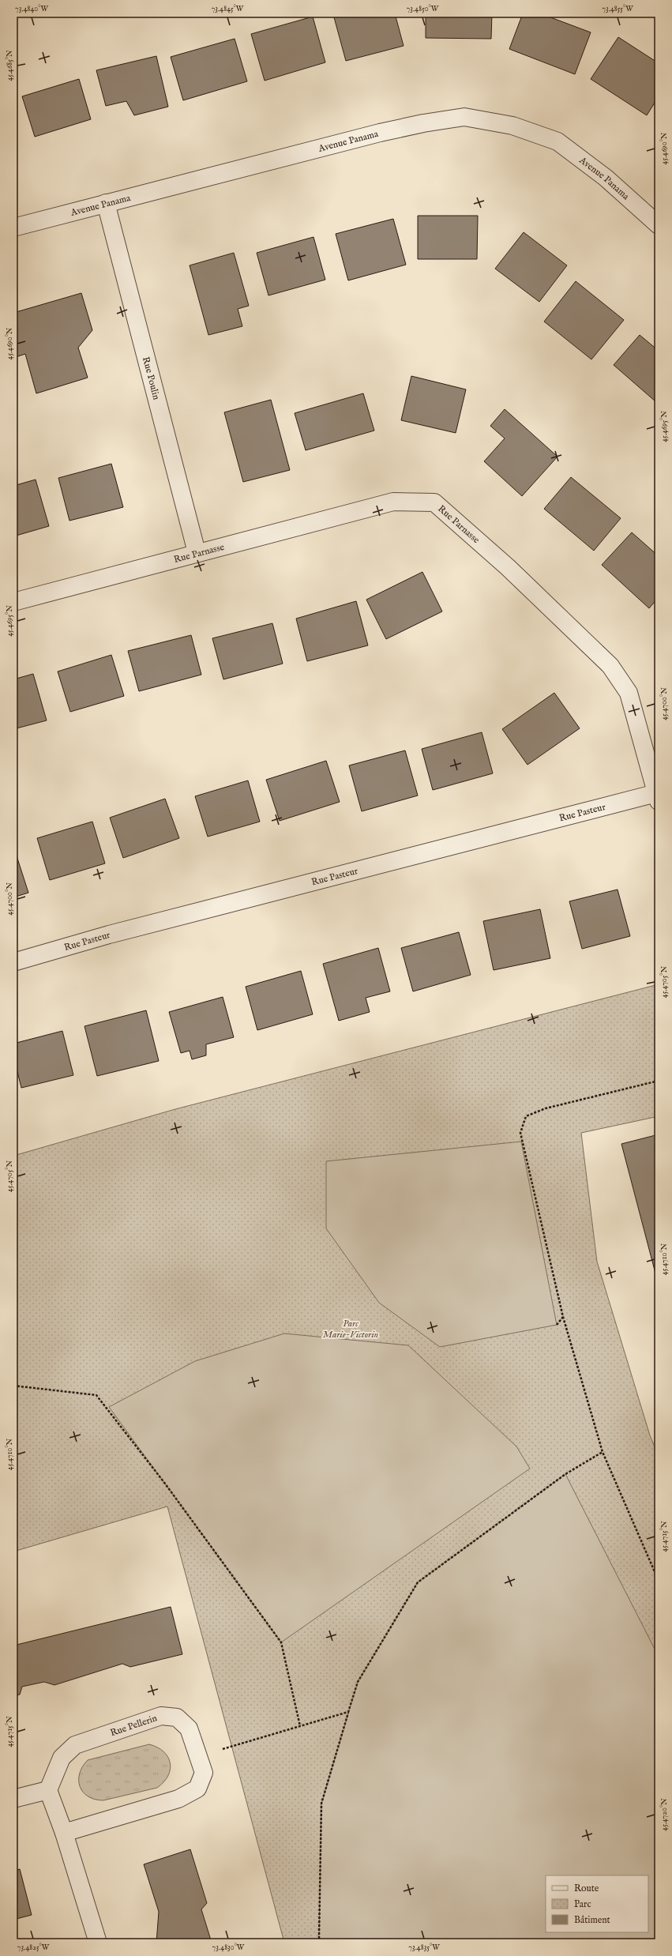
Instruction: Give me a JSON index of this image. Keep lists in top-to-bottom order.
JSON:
{
  "streets": {
    "street": [
      "Avenue Panama",
      "Rue Poulin",
      "Rue Parnasse",
      "Rue Pasteur",
      "Rue Pellerin"
    ]
  },
  "crossings": [
    ["Avenue Panama", "Rue Poulin"],
    ["Rue Poulin", "Rue Parnasse"],
    ["Rue Parnasse", "Rue Pasteur"]
  ],
  "parks": ["Parc Marie-Victorin"],
  "legend": ["Route", "Parc", "Bâtiment"],
  "coordinates": [
    "73.4840°W",
    "73.4845°W",
    "73.4850°W",
    "73.4855°W",
    "45.4685°N",
    "45.4690°N",
    "45.4695°N",
    "45.4700°N",
    "45.4705°N",
    "45.4710°N",
    "45.4715°N",
    "45.4720°N",
    "73.4825°W",
    "73.4830°W",
    "73.4835°W"
  ]
}
